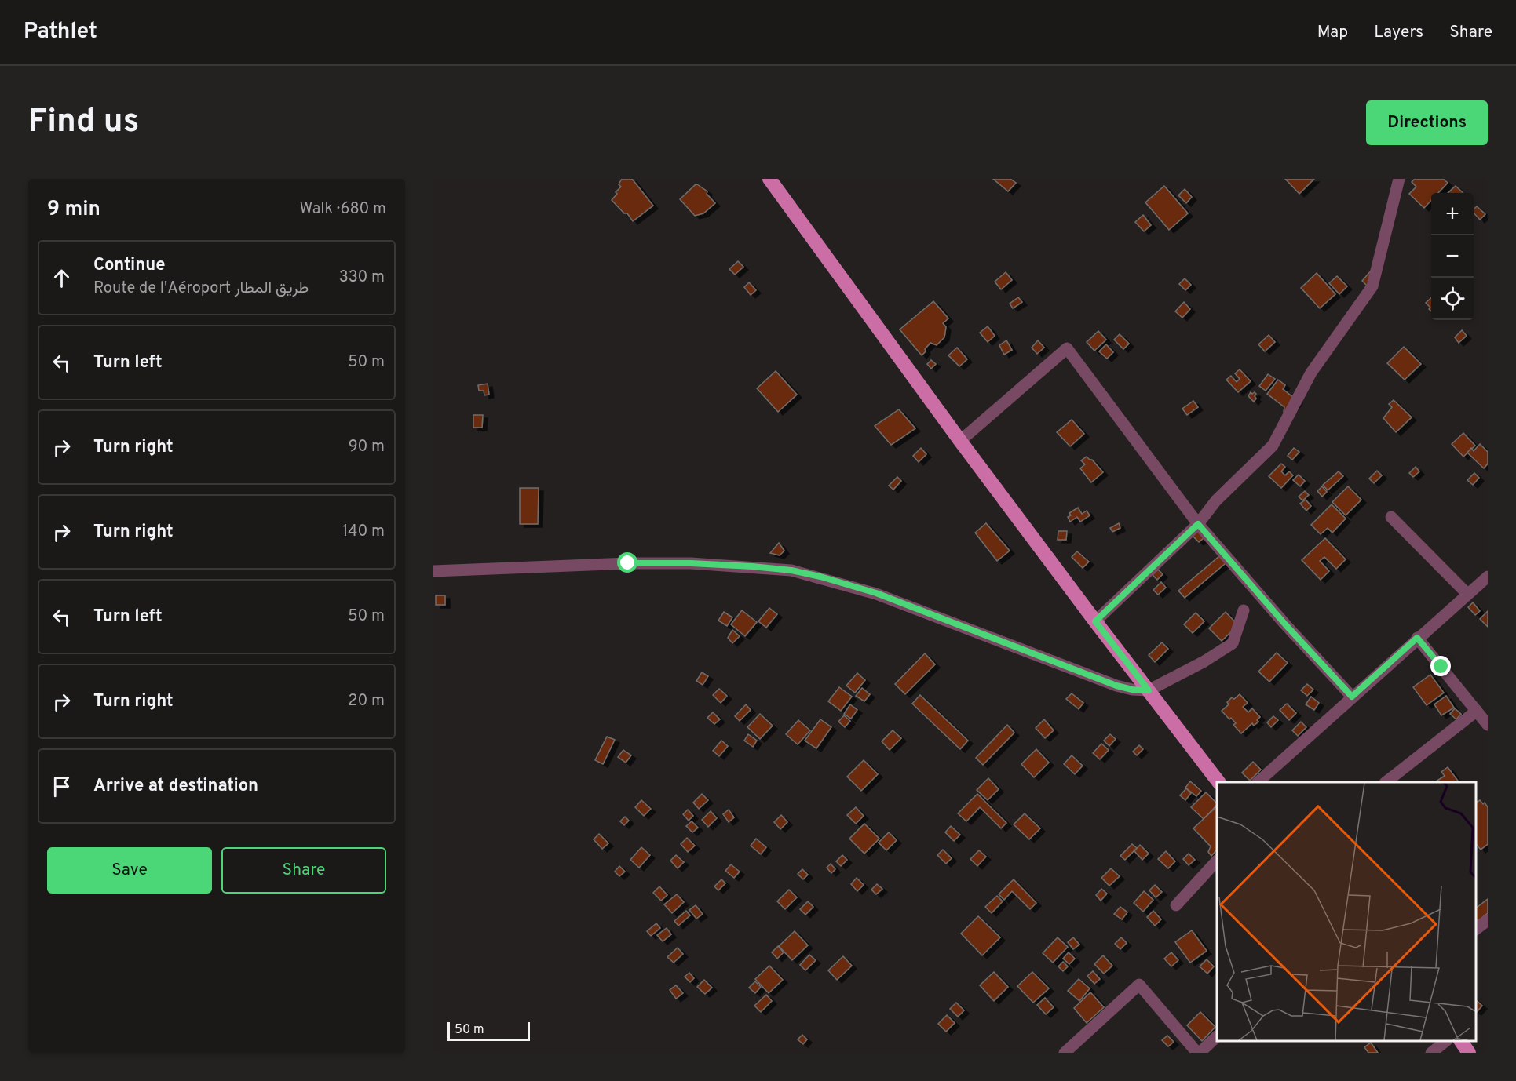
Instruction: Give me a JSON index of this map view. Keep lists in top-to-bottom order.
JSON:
{
  "scale_bar": "50 m",
  "page": {
    "header": "Pathlet",
    "nav": ["Map", "Layers", "Share"],
    "buttons": [
      "Directions",
      ["Save", "Share"]
    ],
    "title": "Find us",
    "heading": ["9 min", "Walk · 680 m"],
    "map_buttons": ["+", "−"],
    "list": [
      ["Continue", "Route de l'Aéroport طريق المطار", "330 m"],
      ["Turn left", "50 m"],
      ["Turn right", "90 m"],
      ["Turn right", "140 m"],
      ["Turn left", "50 m"],
      ["Turn right", "20 m"],
      "Arrive at destination"
    ],
    "scale": "50 m"
  }
}
